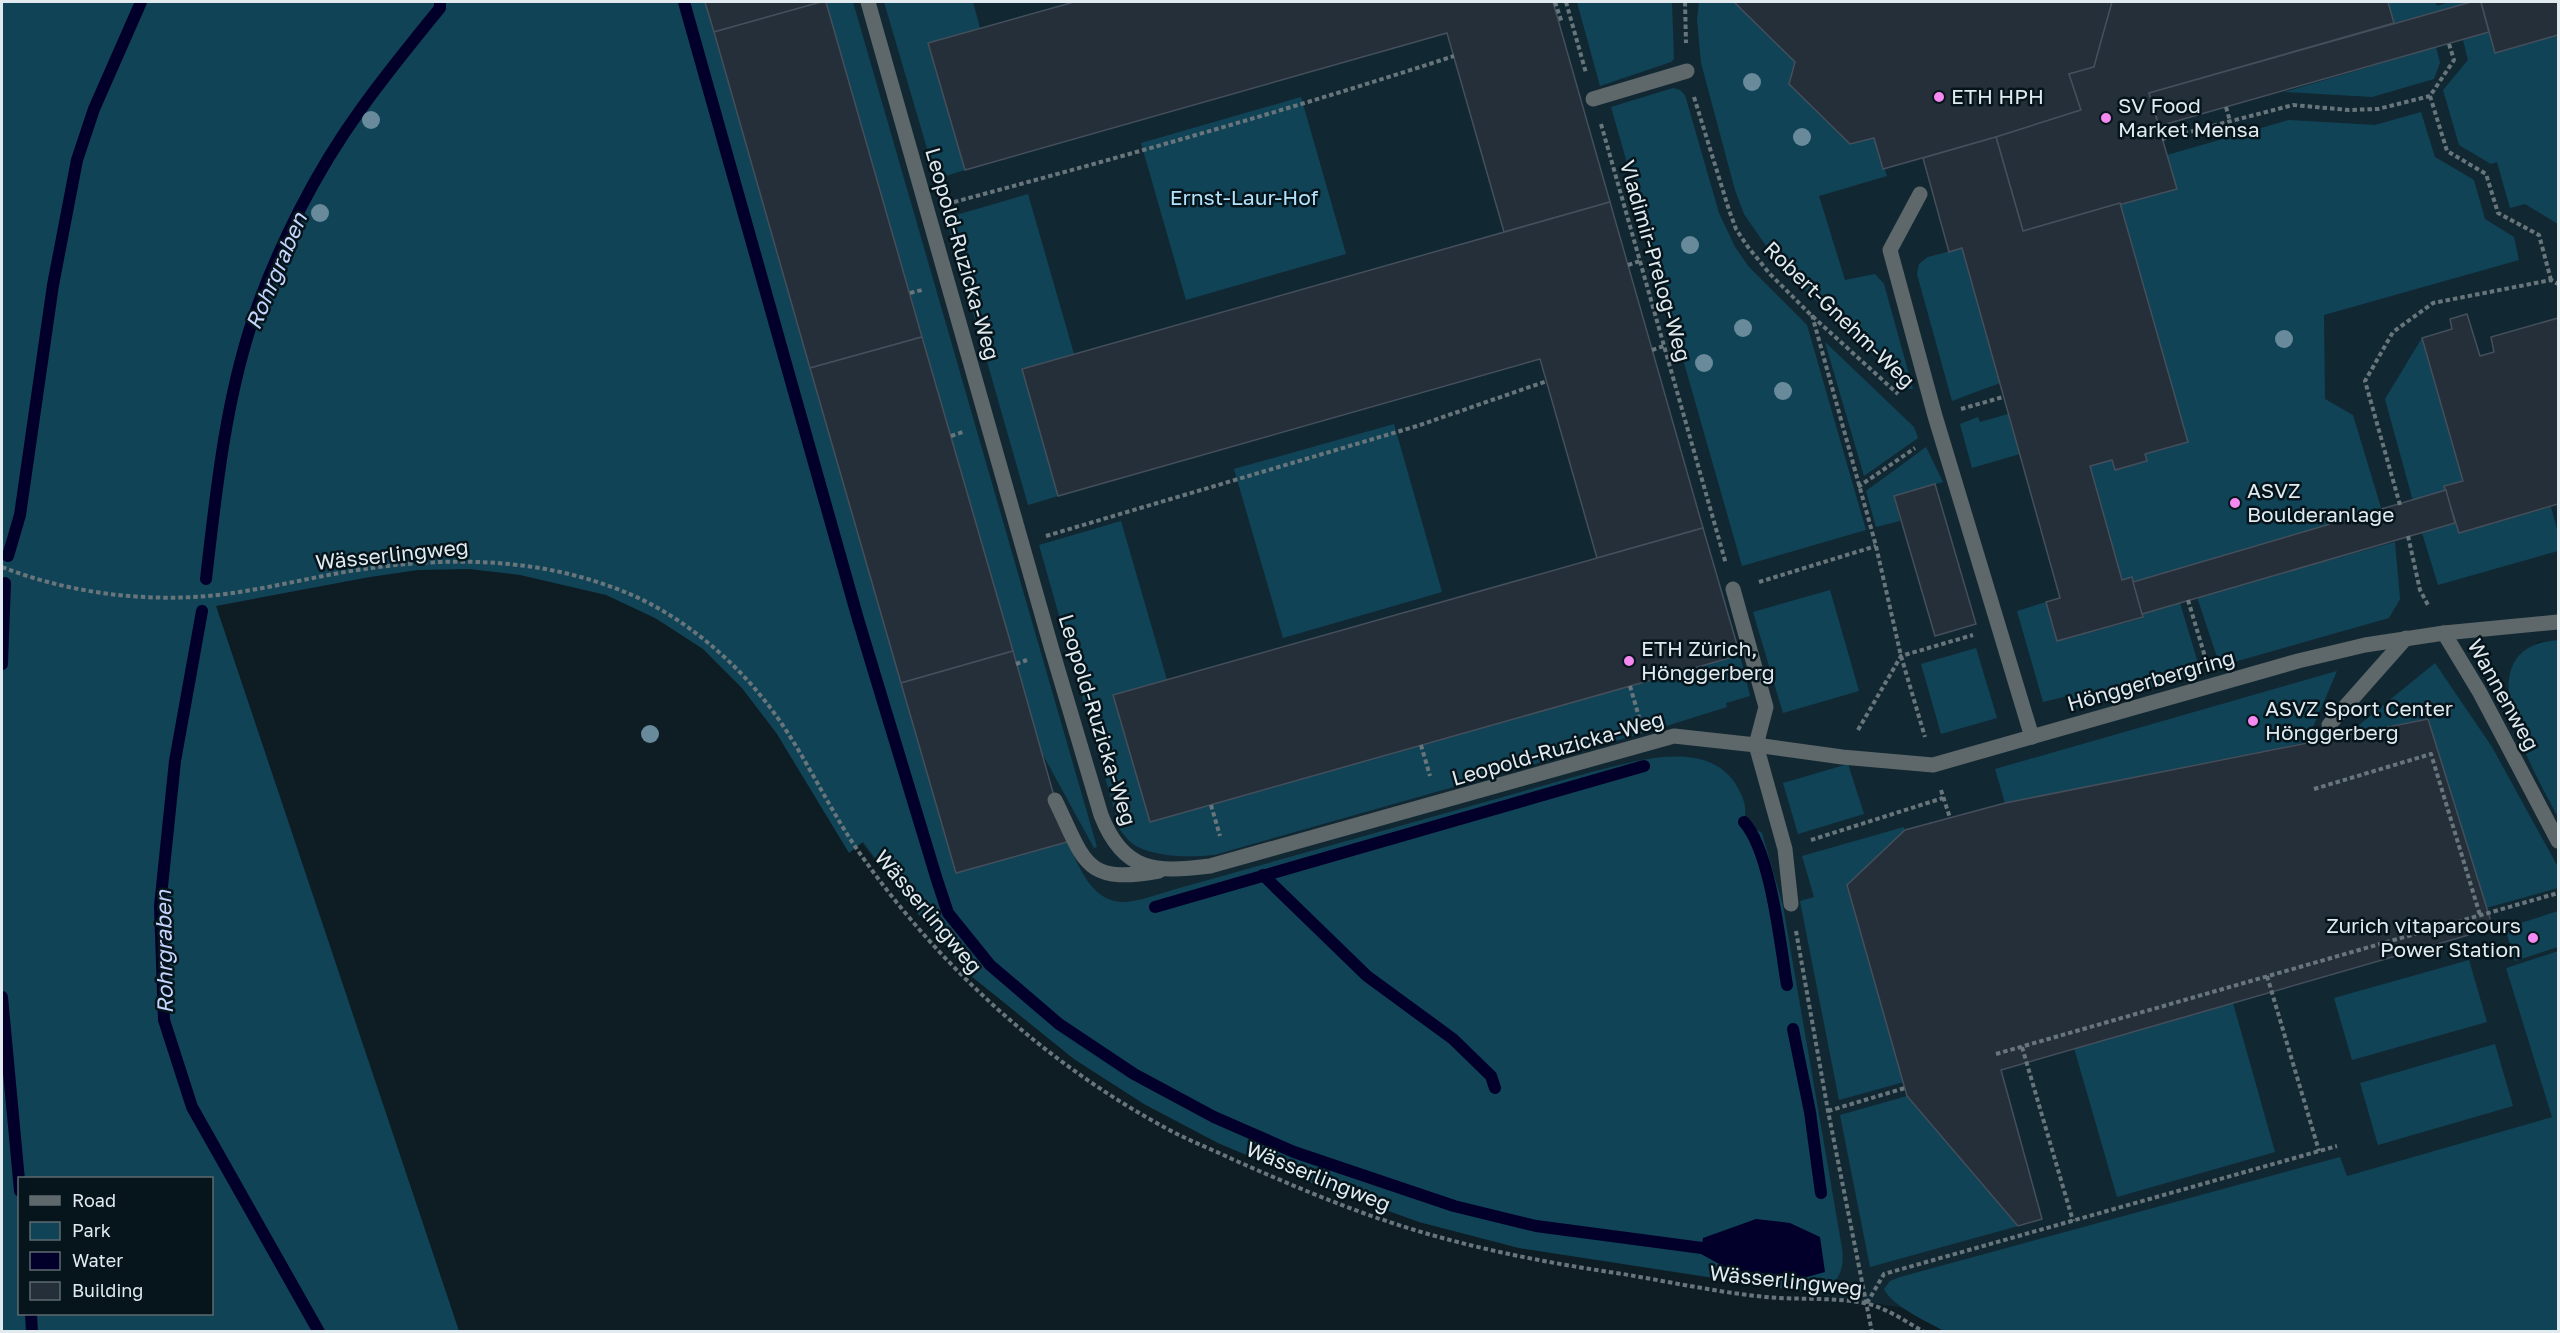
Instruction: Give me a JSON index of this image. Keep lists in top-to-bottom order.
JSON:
{
  "streets": {
    "street": ["Leopold-Ruzicka-Weg", "Hönggerbergring", "Wannenweg"],
    "path": ["Vladimir-Prelog-Weg", "Robert-Gnehm-Weg", "Wässerlingweg"]
  },
  "crossings": [
    ["Leopold-Ruzicka-Weg", "Hönggerbergring"],
    ["Hönggerbergring", "Wannenweg"]
  ],
  "water": ["Rohrgraben"],
  "parks": ["Ernst-Laur-Hof"],
  "places": [
    "ETH HPH",
    "SV Food Market Mensa",
    "ASVZ Boulderanlage",
    "ETH Zürich, Hönggerberg",
    "ASVZ Sport Center Hönggerberg",
    "Zurich vitaparcours Power Station"
  ],
  "legend": [
    "Road",
    "Park",
    "Water",
    "Building"
  ]
}
